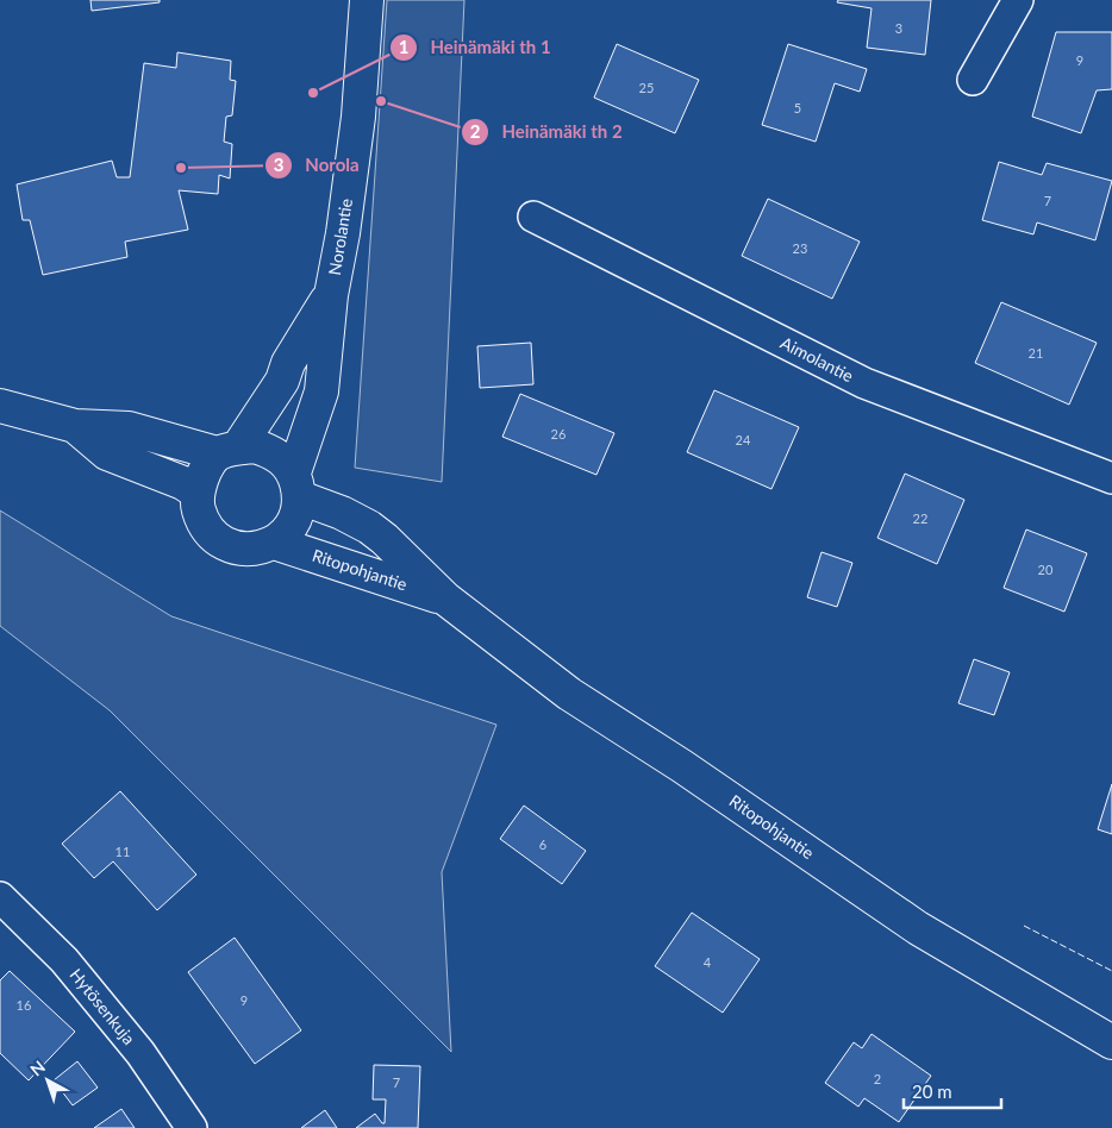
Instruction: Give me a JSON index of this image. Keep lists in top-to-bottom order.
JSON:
{
  "streets": {
    "main road": ["Norolantie", "Ritopohjantie"],
    "street": ["Aimolantie", "Hytösenkuja"]
  },
  "crossings": [
    ["Norolantie", "Ritopohjantie"]
  ],
  "places": ["Heinämäki th 1", "Heinämäki th 2", "Norola"],
  "house_numbers": [
    "3",
    "9",
    "25",
    "5",
    "7",
    "23",
    "21",
    "26",
    "24",
    "22",
    "20",
    "6",
    "11",
    "4",
    "9",
    "16",
    "2",
    "7"
  ],
  "scale_bar": "20 m",
  "north": "top left"
}
